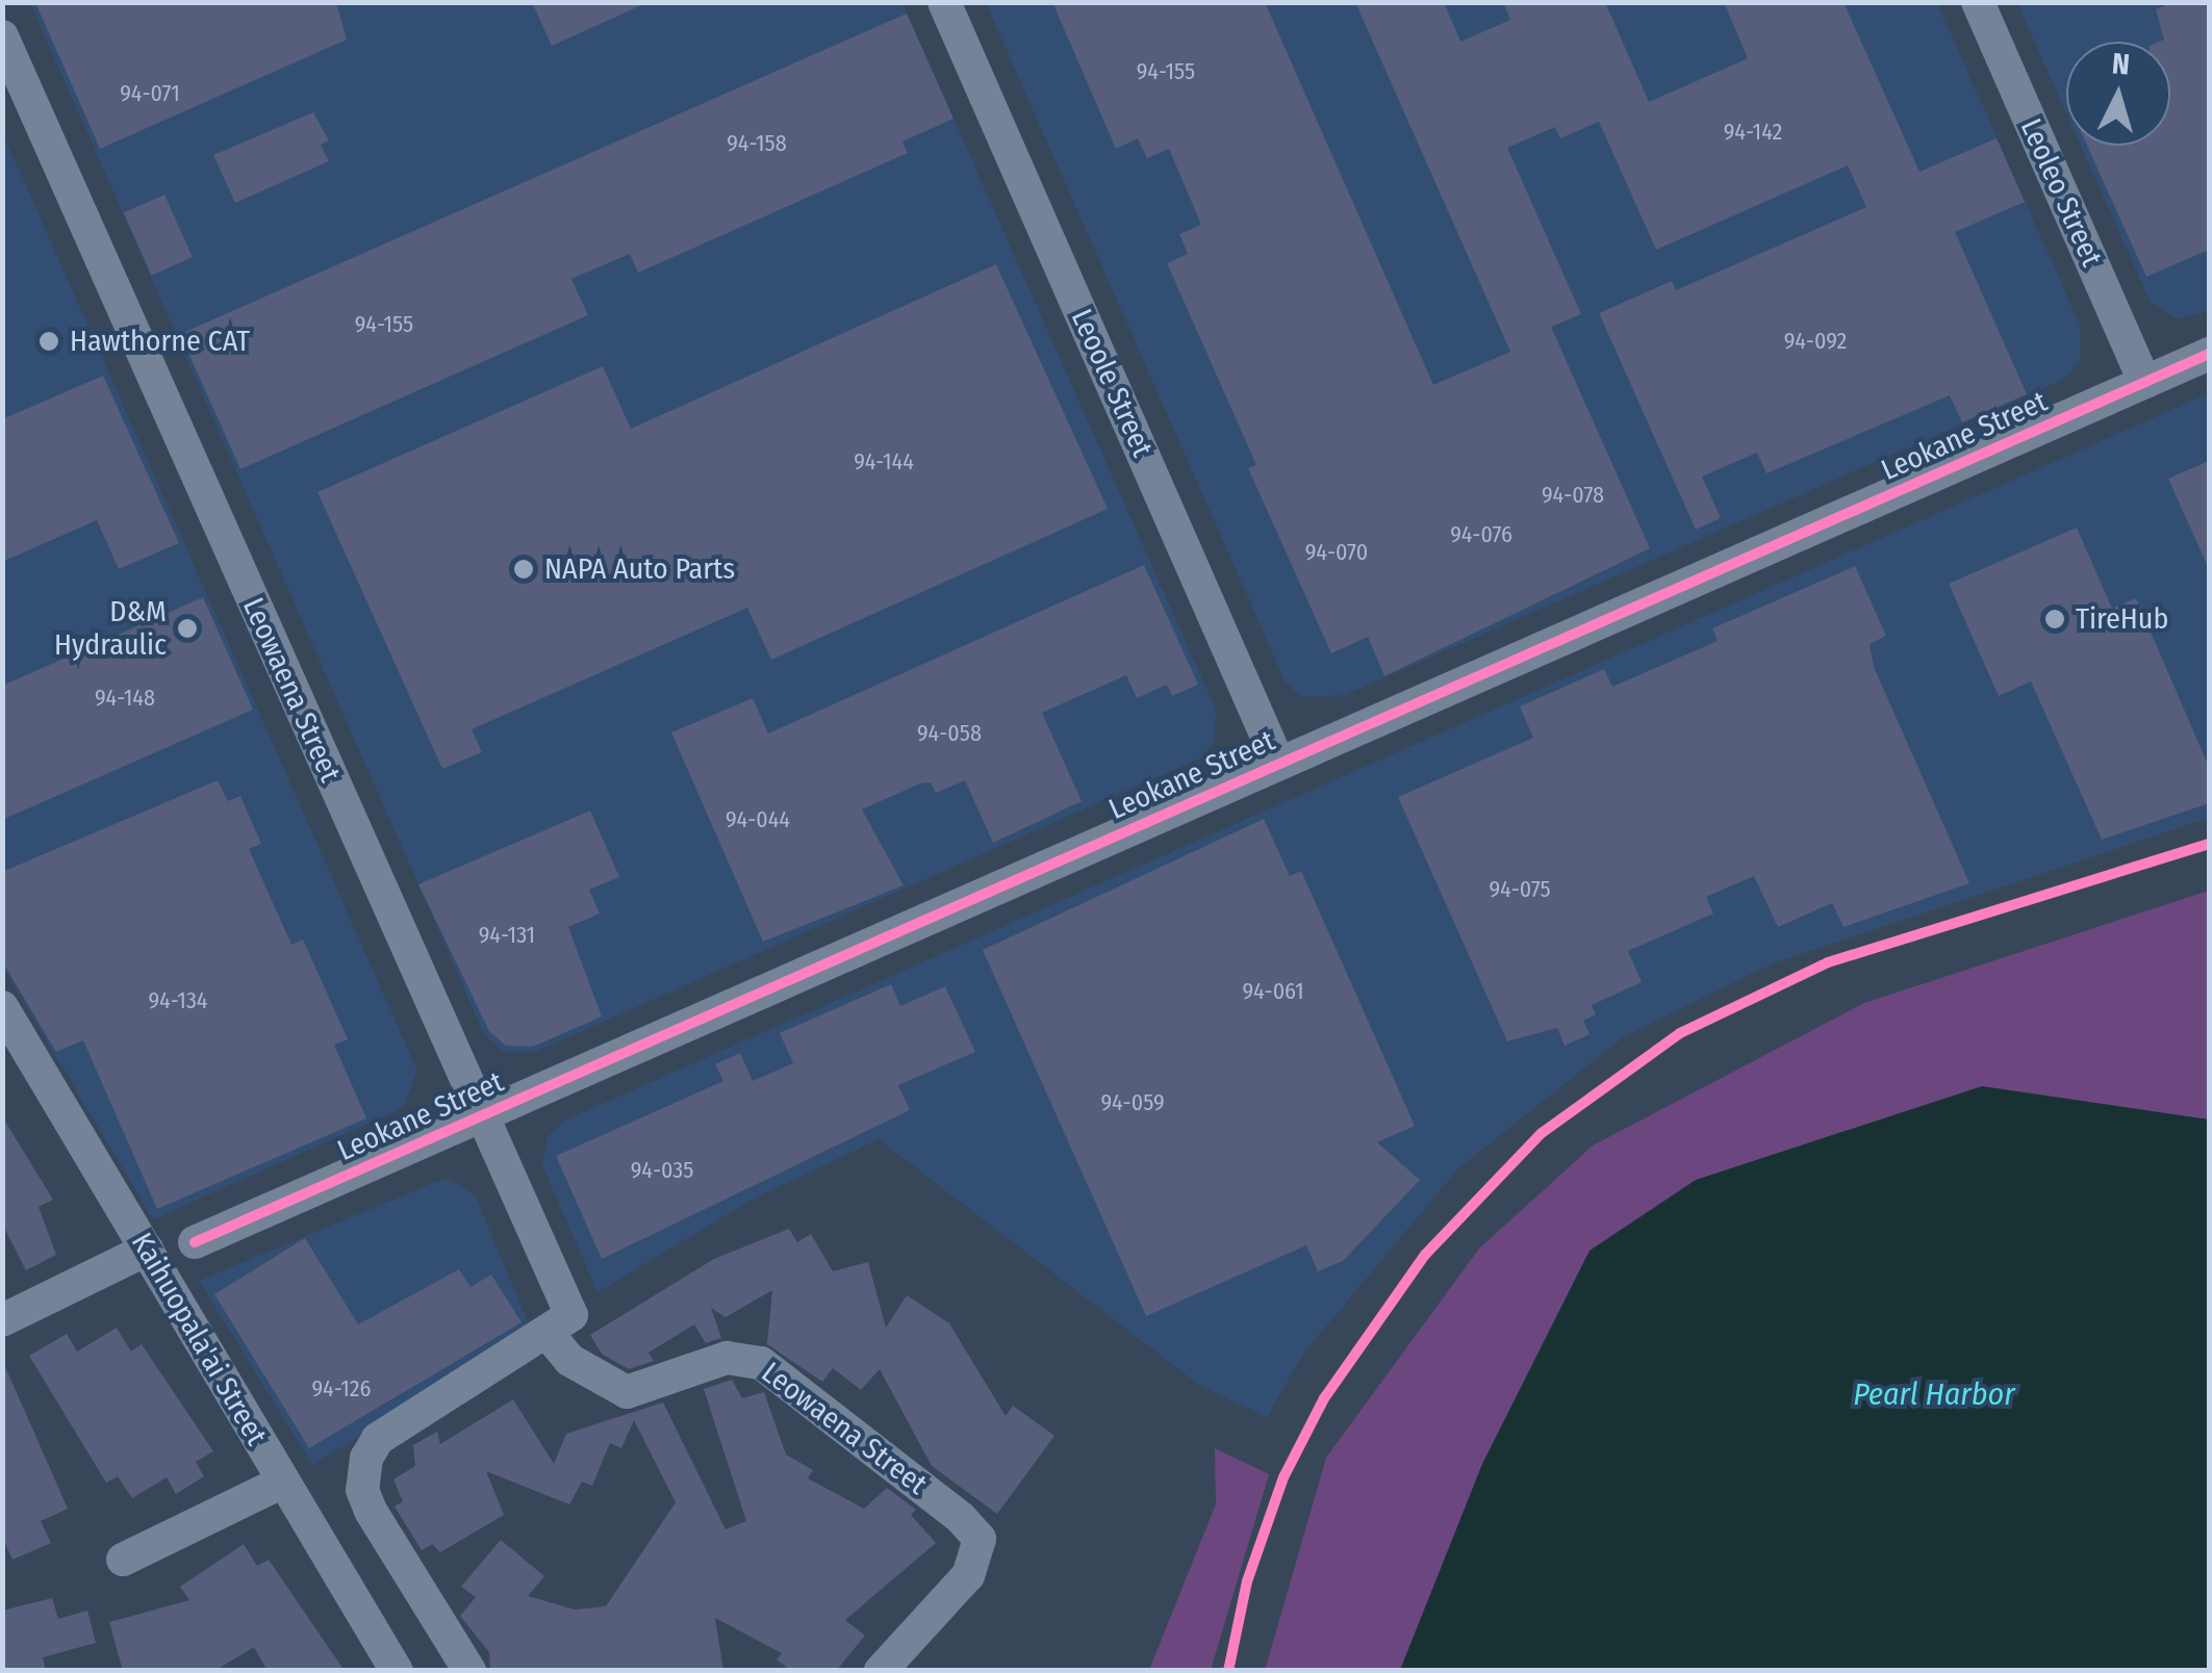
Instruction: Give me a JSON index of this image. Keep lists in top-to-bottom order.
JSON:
{
  "streets": {
    "street": [
      "Leoleo Street",
      "Leoole Street",
      "Leokane Street",
      "Leowaena Street",
      "Kaihuopala'ai Street"
    ]
  },
  "crossings": [
    ["Leoleo Street", "Leokane Street"],
    ["Leoole Street", "Leokane Street"],
    ["Leokane Street", "Leowaena Street"]
  ],
  "water": ["Pearl Harbor"],
  "places": [
    "Hawthorne CAT",
    "NAPA Auto Parts",
    "TireHub",
    "D&M Hydraulic"
  ],
  "house_numbers": [
    "94-155",
    "94-071",
    "94-142",
    "94-158",
    "94-155",
    "94-092",
    "94-144",
    "94-078",
    "94-076",
    "94-070",
    "94-148",
    "94-058",
    "94-044",
    "94-075",
    "94-131",
    "94-061",
    "94-134",
    "94-059",
    "94-035",
    "94-126"
  ],
  "north": "top"
}
